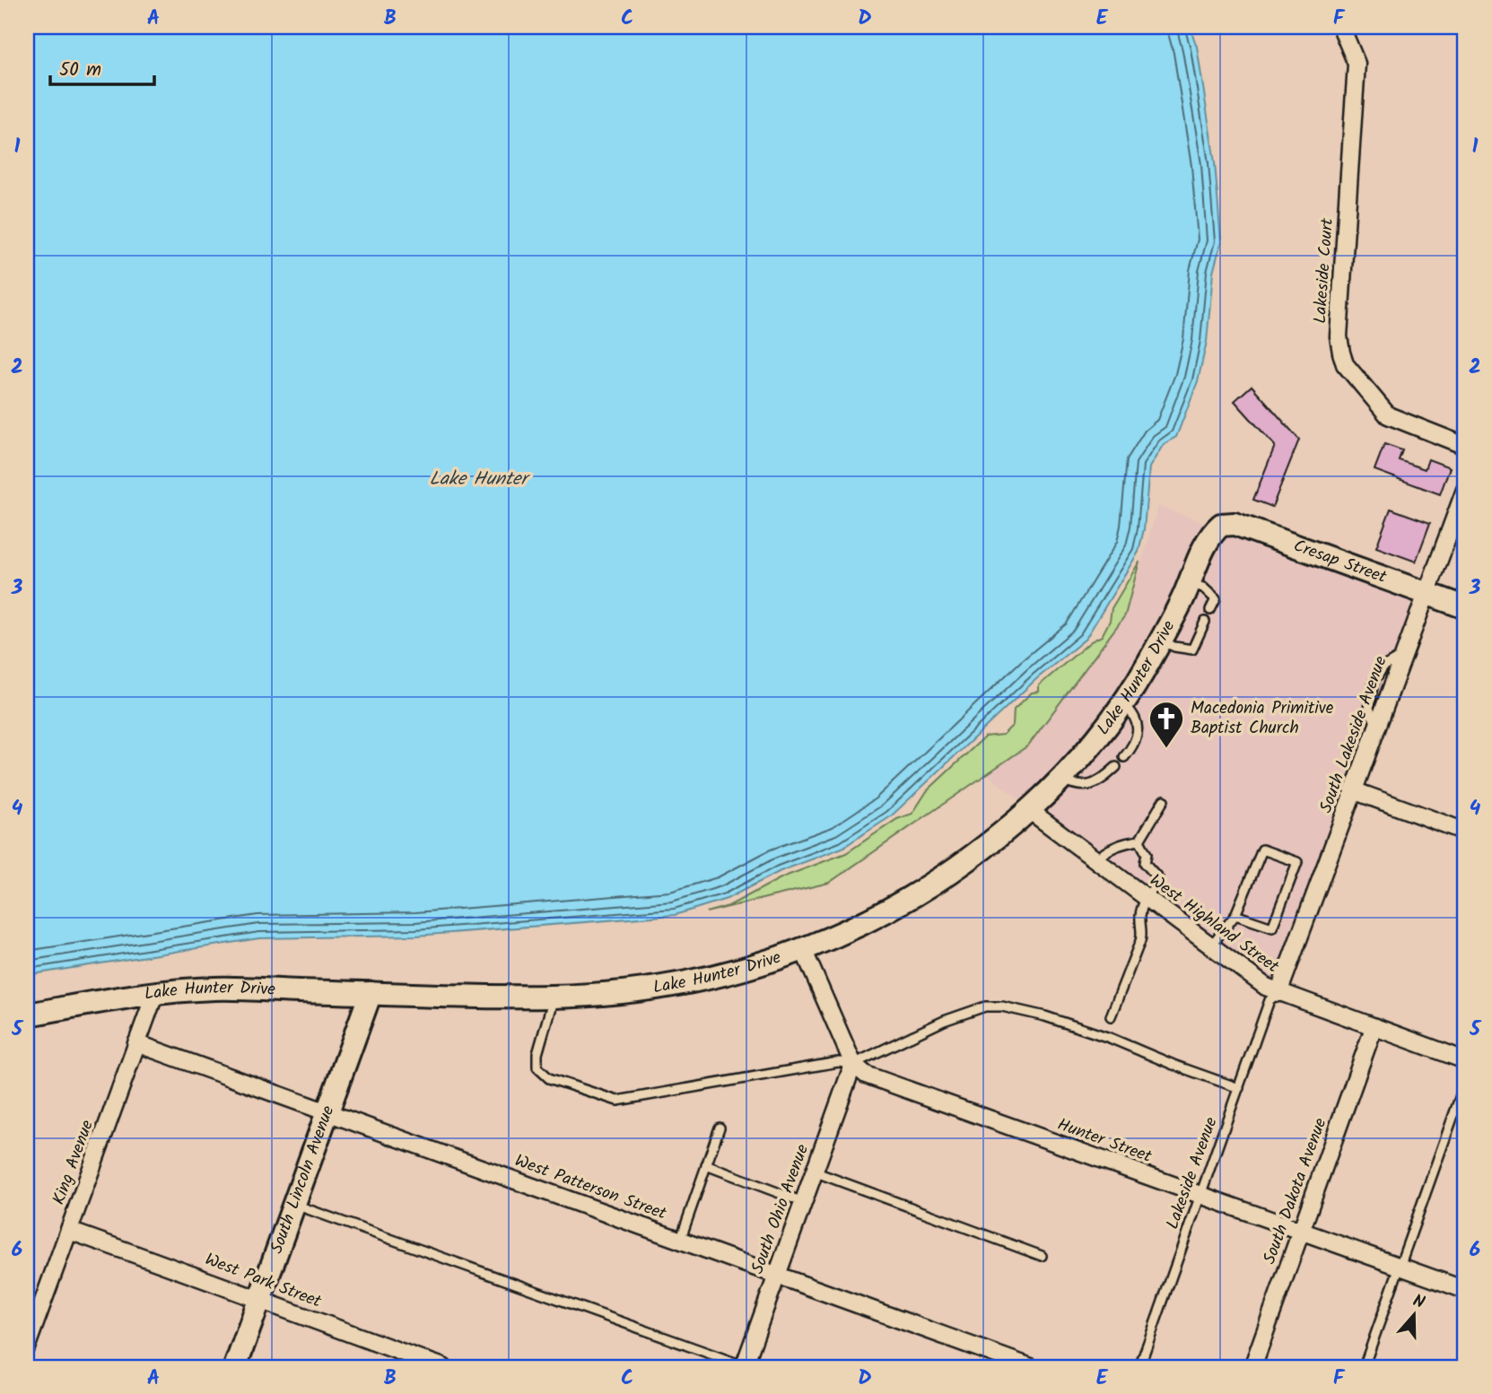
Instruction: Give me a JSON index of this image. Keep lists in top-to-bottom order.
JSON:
{
  "streets": {
    "street": [
      "Lakeside Court",
      "Cresap Street",
      "Lake Hunter Drive",
      "South Lakeside Avenue",
      "West Highland Street",
      "Hunter Street",
      "King Avenue",
      "South Lincoln Avenue",
      "West Patterson Street",
      "South Dakota Avenue",
      "South Ohio Avenue",
      "West Park Street"
    ],
    "lane": ["Lakeside Avenue"]
  },
  "crossings": [
    ["Cresap Street", "Lake Hunter Drive"],
    ["Cresap Street", "South Lakeside Avenue"],
    ["Lake Hunter Drive", "West Highland Street"],
    ["Lake Hunter Drive", "King Avenue"],
    ["Lake Hunter Drive", "South Lincoln Avenue"],
    ["South Lakeside Avenue", "West Highland Street"],
    ["South Lakeside Avenue", "Lakeside Avenue"],
    ["West Highland Street", "Lakeside Avenue"],
    ["West Highland Street", "South Dakota Avenue"],
    ["Hunter Street", "Lakeside Avenue"],
    ["Hunter Street", "South Dakota Avenue"],
    ["Hunter Street", "South Ohio Avenue"],
    ["King Avenue", "West Patterson Street"],
    ["King Avenue", "West Park Street"],
    ["South Lincoln Avenue", "West Patterson Street"],
    ["South Lincoln Avenue", "West Park Street"],
    ["West Patterson Street", "South Ohio Avenue"]
  ],
  "water": ["Lake Hunter"],
  "places": {
    "church": ["Macedonia Primitive Baptist Church"]
  },
  "scale_bar": "50 m",
  "north": "top",
  "grid": {
    "columns": [
      "A",
      "B",
      "C",
      "D",
      "E",
      "F"
    ],
    "rows": [
      "1",
      "2",
      "3",
      "4",
      "5",
      "6"
    ]
  }
}
